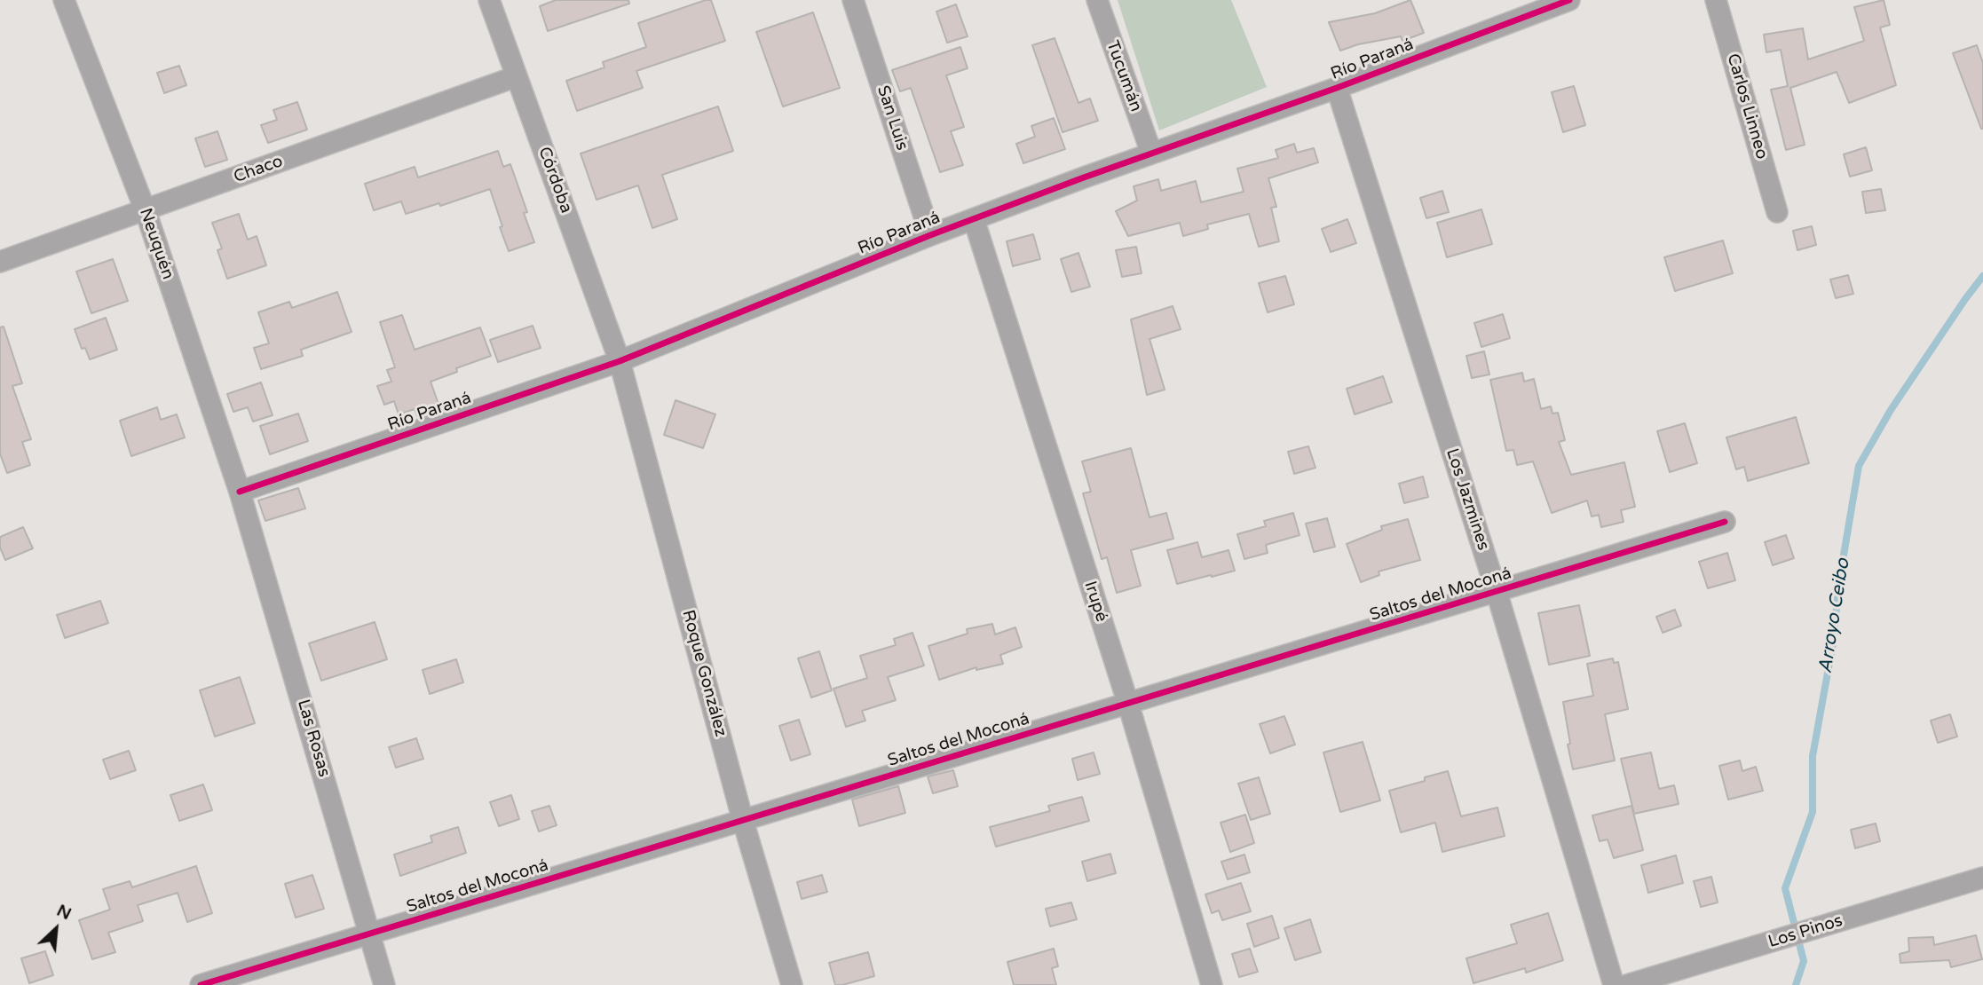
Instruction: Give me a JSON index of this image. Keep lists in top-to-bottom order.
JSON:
{
  "streets": {
    "street": [
      "Río Paraná",
      "Tucumán",
      "Carlos Linneo",
      "San Luis",
      "Chaco",
      "Córdoba",
      "Neuquén",
      "Los Jazmines",
      "Saltos del Moconá",
      "Irupé",
      "Roque González",
      "Las Rosas",
      "Los Pinos"
    ]
  },
  "crossings": [
    ["Río Paraná", "Tucumán"],
    ["Río Paraná", "San Luis"],
    ["Río Paraná", "Córdoba"],
    ["Río Paraná", "Neuquén"],
    ["Río Paraná", "Los Jazmines"],
    ["Río Paraná", "Irupé"],
    ["Río Paraná", "Roque González"],
    ["Río Paraná", "Las Rosas"],
    ["Chaco", "Córdoba"],
    ["Chaco", "Neuquén"],
    ["Córdoba", "Roque González"],
    ["Neuquén", "Las Rosas"],
    ["Los Jazmines", "Saltos del Moconá"],
    ["Saltos del Moconá", "Irupé"],
    ["Saltos del Moconá", "Roque González"],
    ["Saltos del Moconá", "Las Rosas"]
  ],
  "water": ["Arroyo Ceibo"],
  "north": "top right"
}
